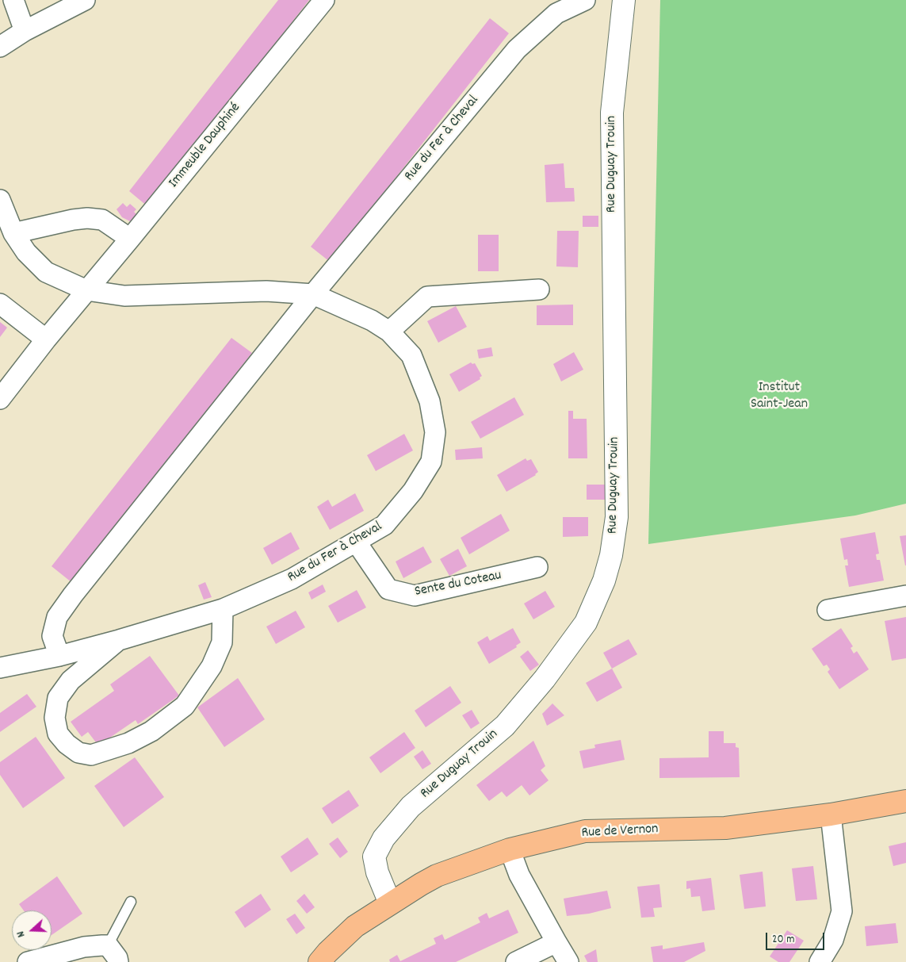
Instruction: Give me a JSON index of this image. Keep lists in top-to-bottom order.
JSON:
{
  "streets": {
    "main road": ["Rue de Vernon"],
    "street": [
      "Rue du Fer à Cheval",
      "Immeuble Dauphiné",
      "Rue Duguay Trouin",
      "Sente du Coteau"
    ]
  },
  "crossings": [
    ["Rue du Fer à Cheval", "Immeuble Dauphiné"],
    ["Rue du Fer à Cheval", "Sente du Coteau"],
    ["Rue Duguay Trouin", "Rue de Vernon"]
  ],
  "parks": ["Institut Saint-Jean"],
  "scale_bar": "20 m",
  "north": "left"
}
